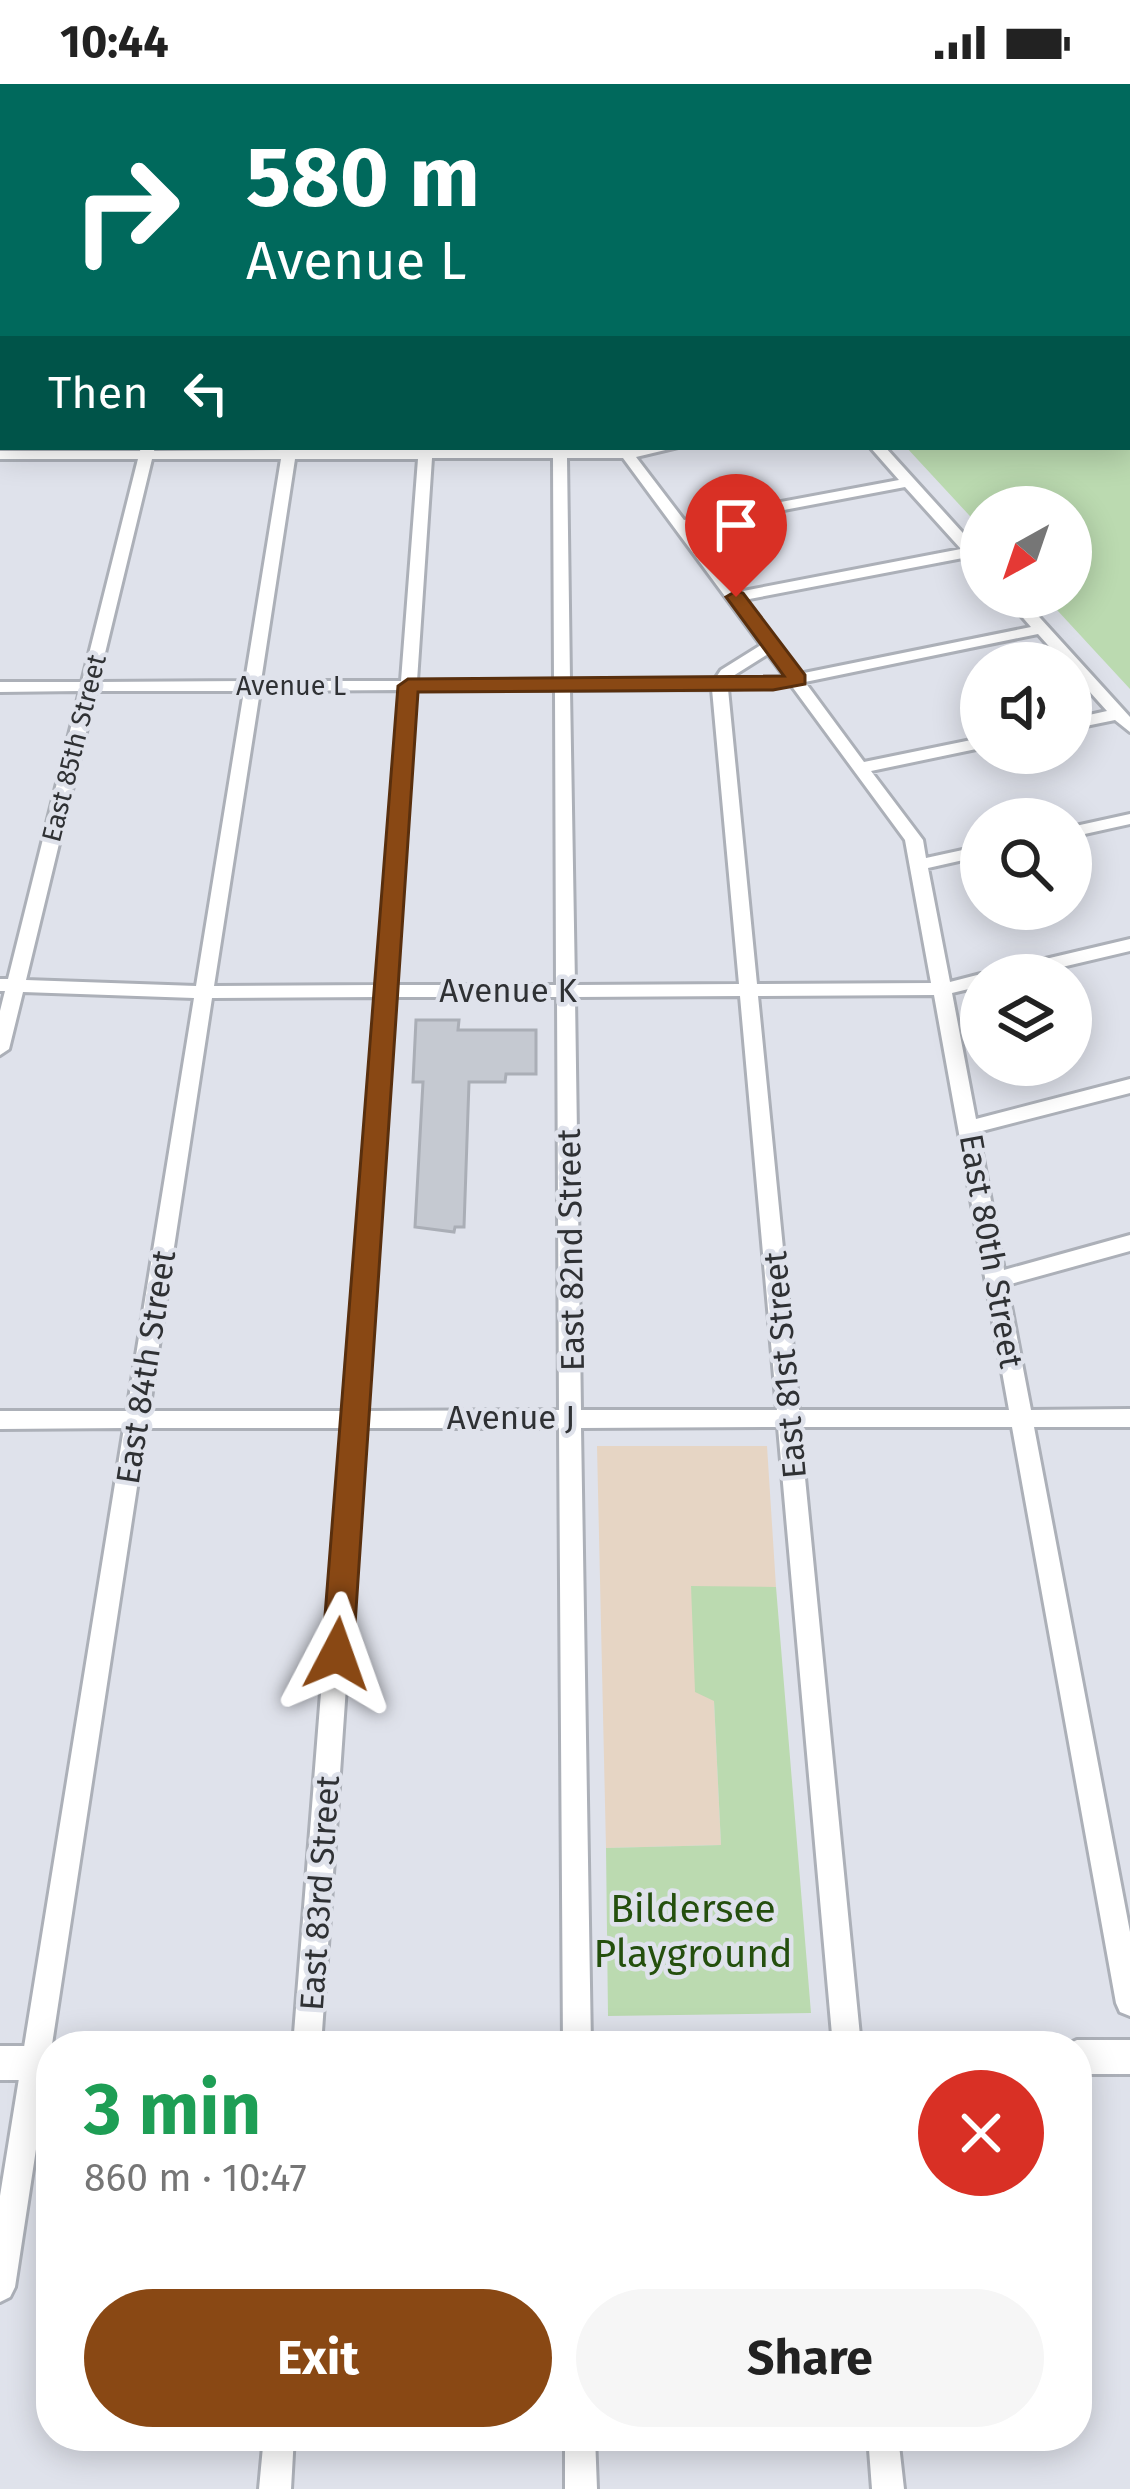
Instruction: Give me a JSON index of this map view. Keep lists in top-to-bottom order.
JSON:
{
  "streets": {
    "street": [
      "Avenue L",
      "East 85th Street",
      "Avenue K",
      "East 82nd Street",
      "East 80th Street",
      "East 81st Street",
      "East 84th Street",
      "Avenue J",
      "East 83rd Street"
    ]
  },
  "crossings": [
    ["Avenue L", "East 85th Street"],
    ["Avenue L", "East 82nd Street"],
    ["Avenue L", "East 80th Street"],
    ["Avenue L", "East 81st Street"],
    ["Avenue L", "East 84th Street"],
    ["Avenue L", "East 83rd Street"],
    ["East 85th Street", "Avenue K"],
    ["Avenue K", "East 82nd Street"],
    ["Avenue K", "East 80th Street"],
    ["Avenue K", "East 81st Street"],
    ["Avenue K", "East 84th Street"],
    ["Avenue K", "East 83rd Street"],
    ["East 82nd Street", "Avenue J"],
    ["East 80th Street", "Avenue J"],
    ["East 81st Street", "Avenue J"],
    ["East 84th Street", "Avenue J"],
    ["Avenue J", "East 83rd Street"]
  ],
  "parks": ["Bildersee Playground"],
  "north": "bottom left",
  "page": {
    "status": "10:44",
    "turn": ["580 m", "Avenue L"],
    "then": "Then",
    "heading": ["3 min", "860 m · 10:47"],
    "buttons": ["Exit", "Share"]
  }
}
